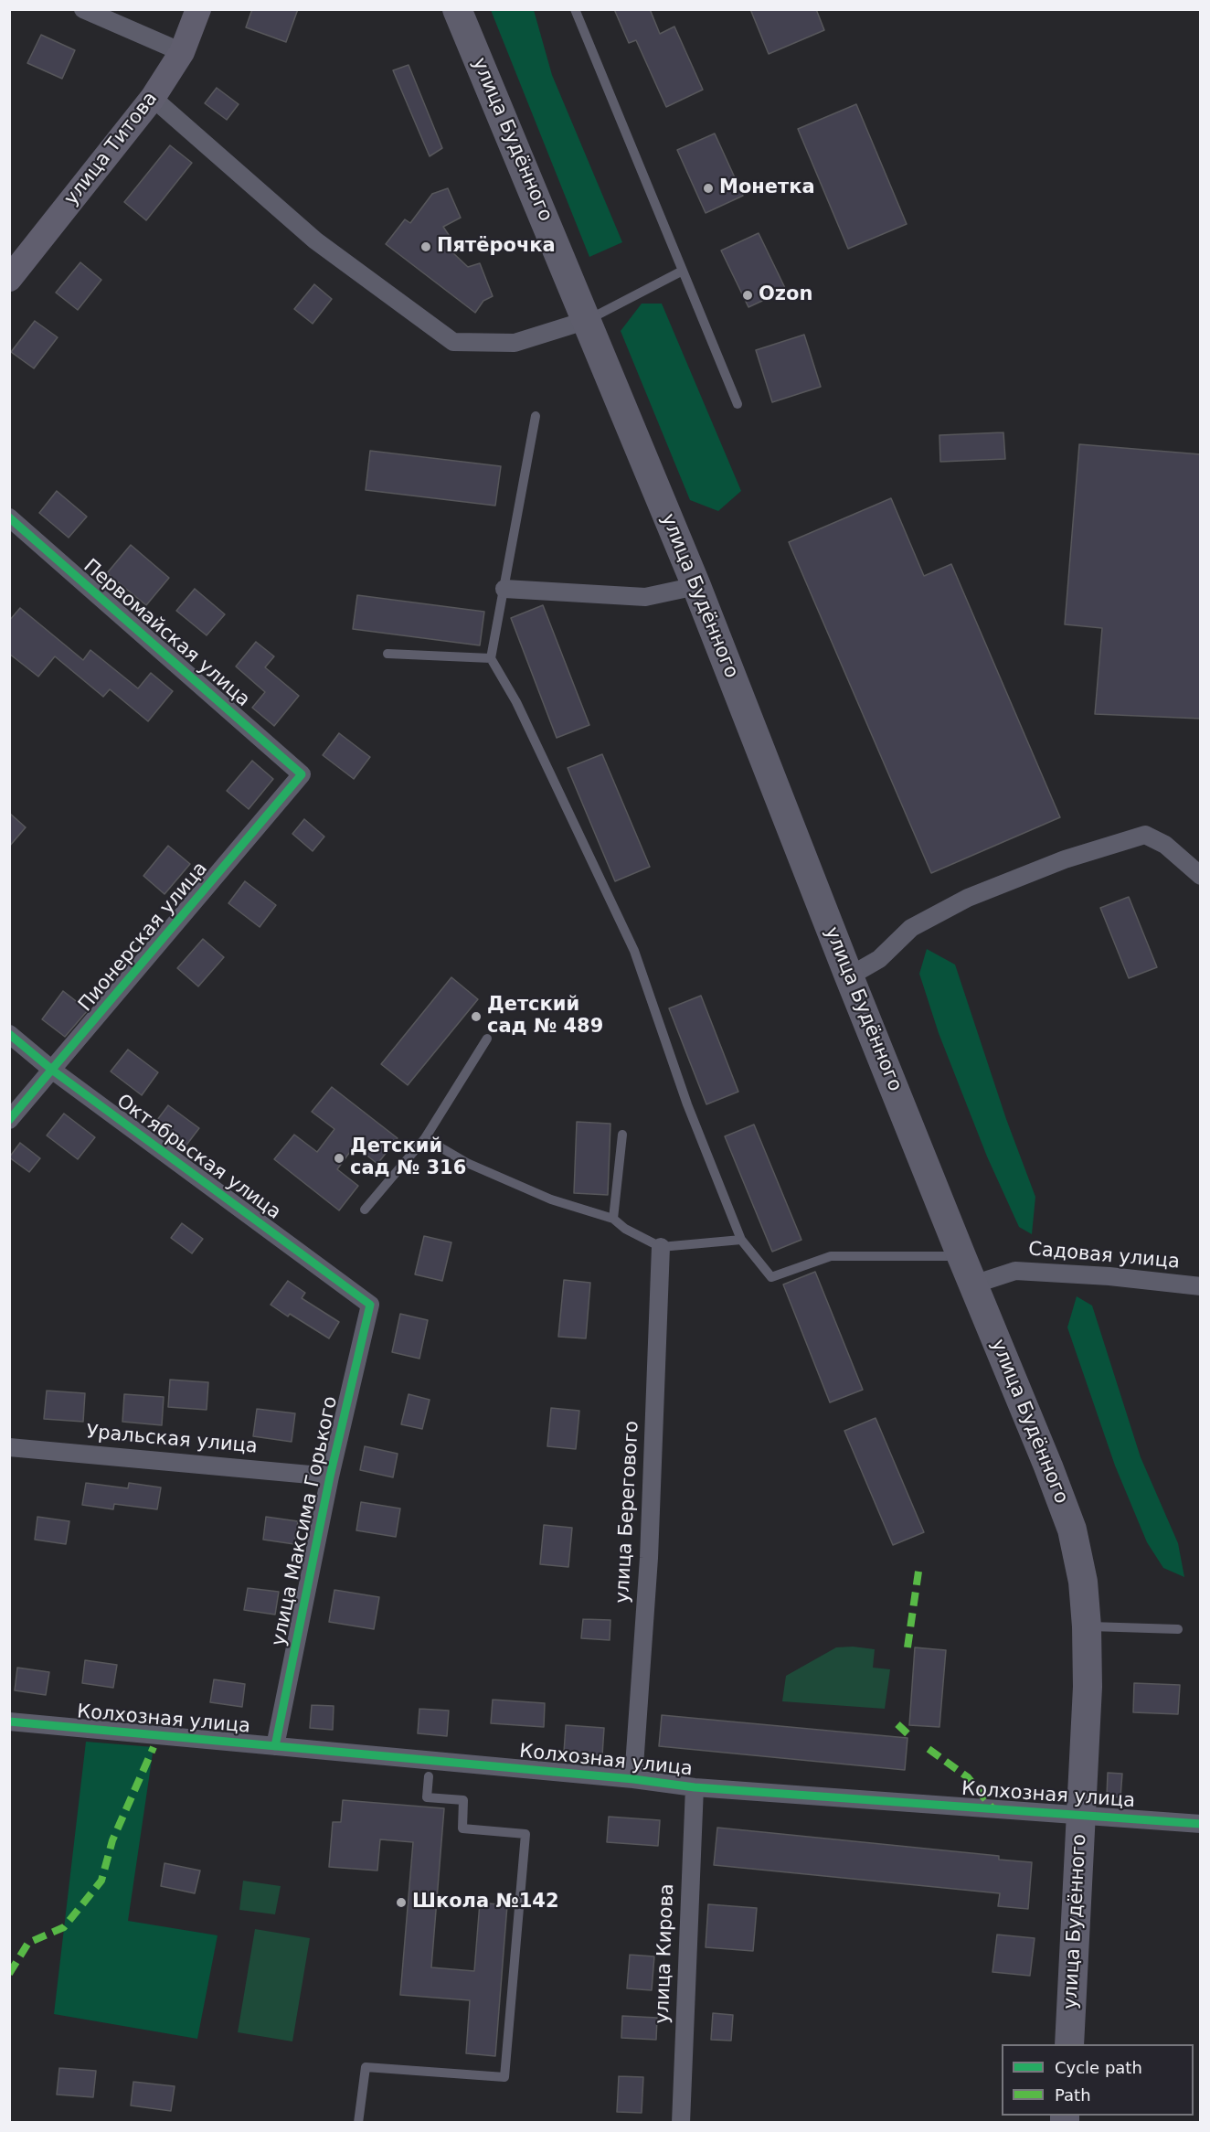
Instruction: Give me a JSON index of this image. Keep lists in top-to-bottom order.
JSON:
{
  "streets": {
    "main road": ["улица Будённого"],
    "street": [
      "улица Титова",
      "Первомайская улица",
      "Пионерская улица",
      "Октябрьская улица",
      "Садовая улица",
      "Уральская улица",
      "улица Берегового",
      "улица Максима Горького",
      "Колхозная улица",
      "улица Кирова"
    ]
  },
  "crossings": [
    ["улица Будённого", "Садовая улица"],
    ["улица Будённого", "Колхозная улица"],
    ["Первомайская улица", "Пионерская улица"],
    ["Пионерская улица", "Октябрьская улица"],
    ["Октябрьская улица", "улица Максима Горького"],
    ["Уральская улица", "улица Максима Горького"],
    ["улица Берегового", "Колхозная улица"],
    ["улица Максима Горького", "Колхозная улица"],
    ["Колхозная улица", "улица Кирова"]
  ],
  "places": [
    "Монетка",
    "Пятёрочка",
    "Ozon",
    "Детский сад № 489",
    "Детский сад № 316",
    "Школа №142"
  ],
  "legend": ["Cycle path", "Path"]
}
